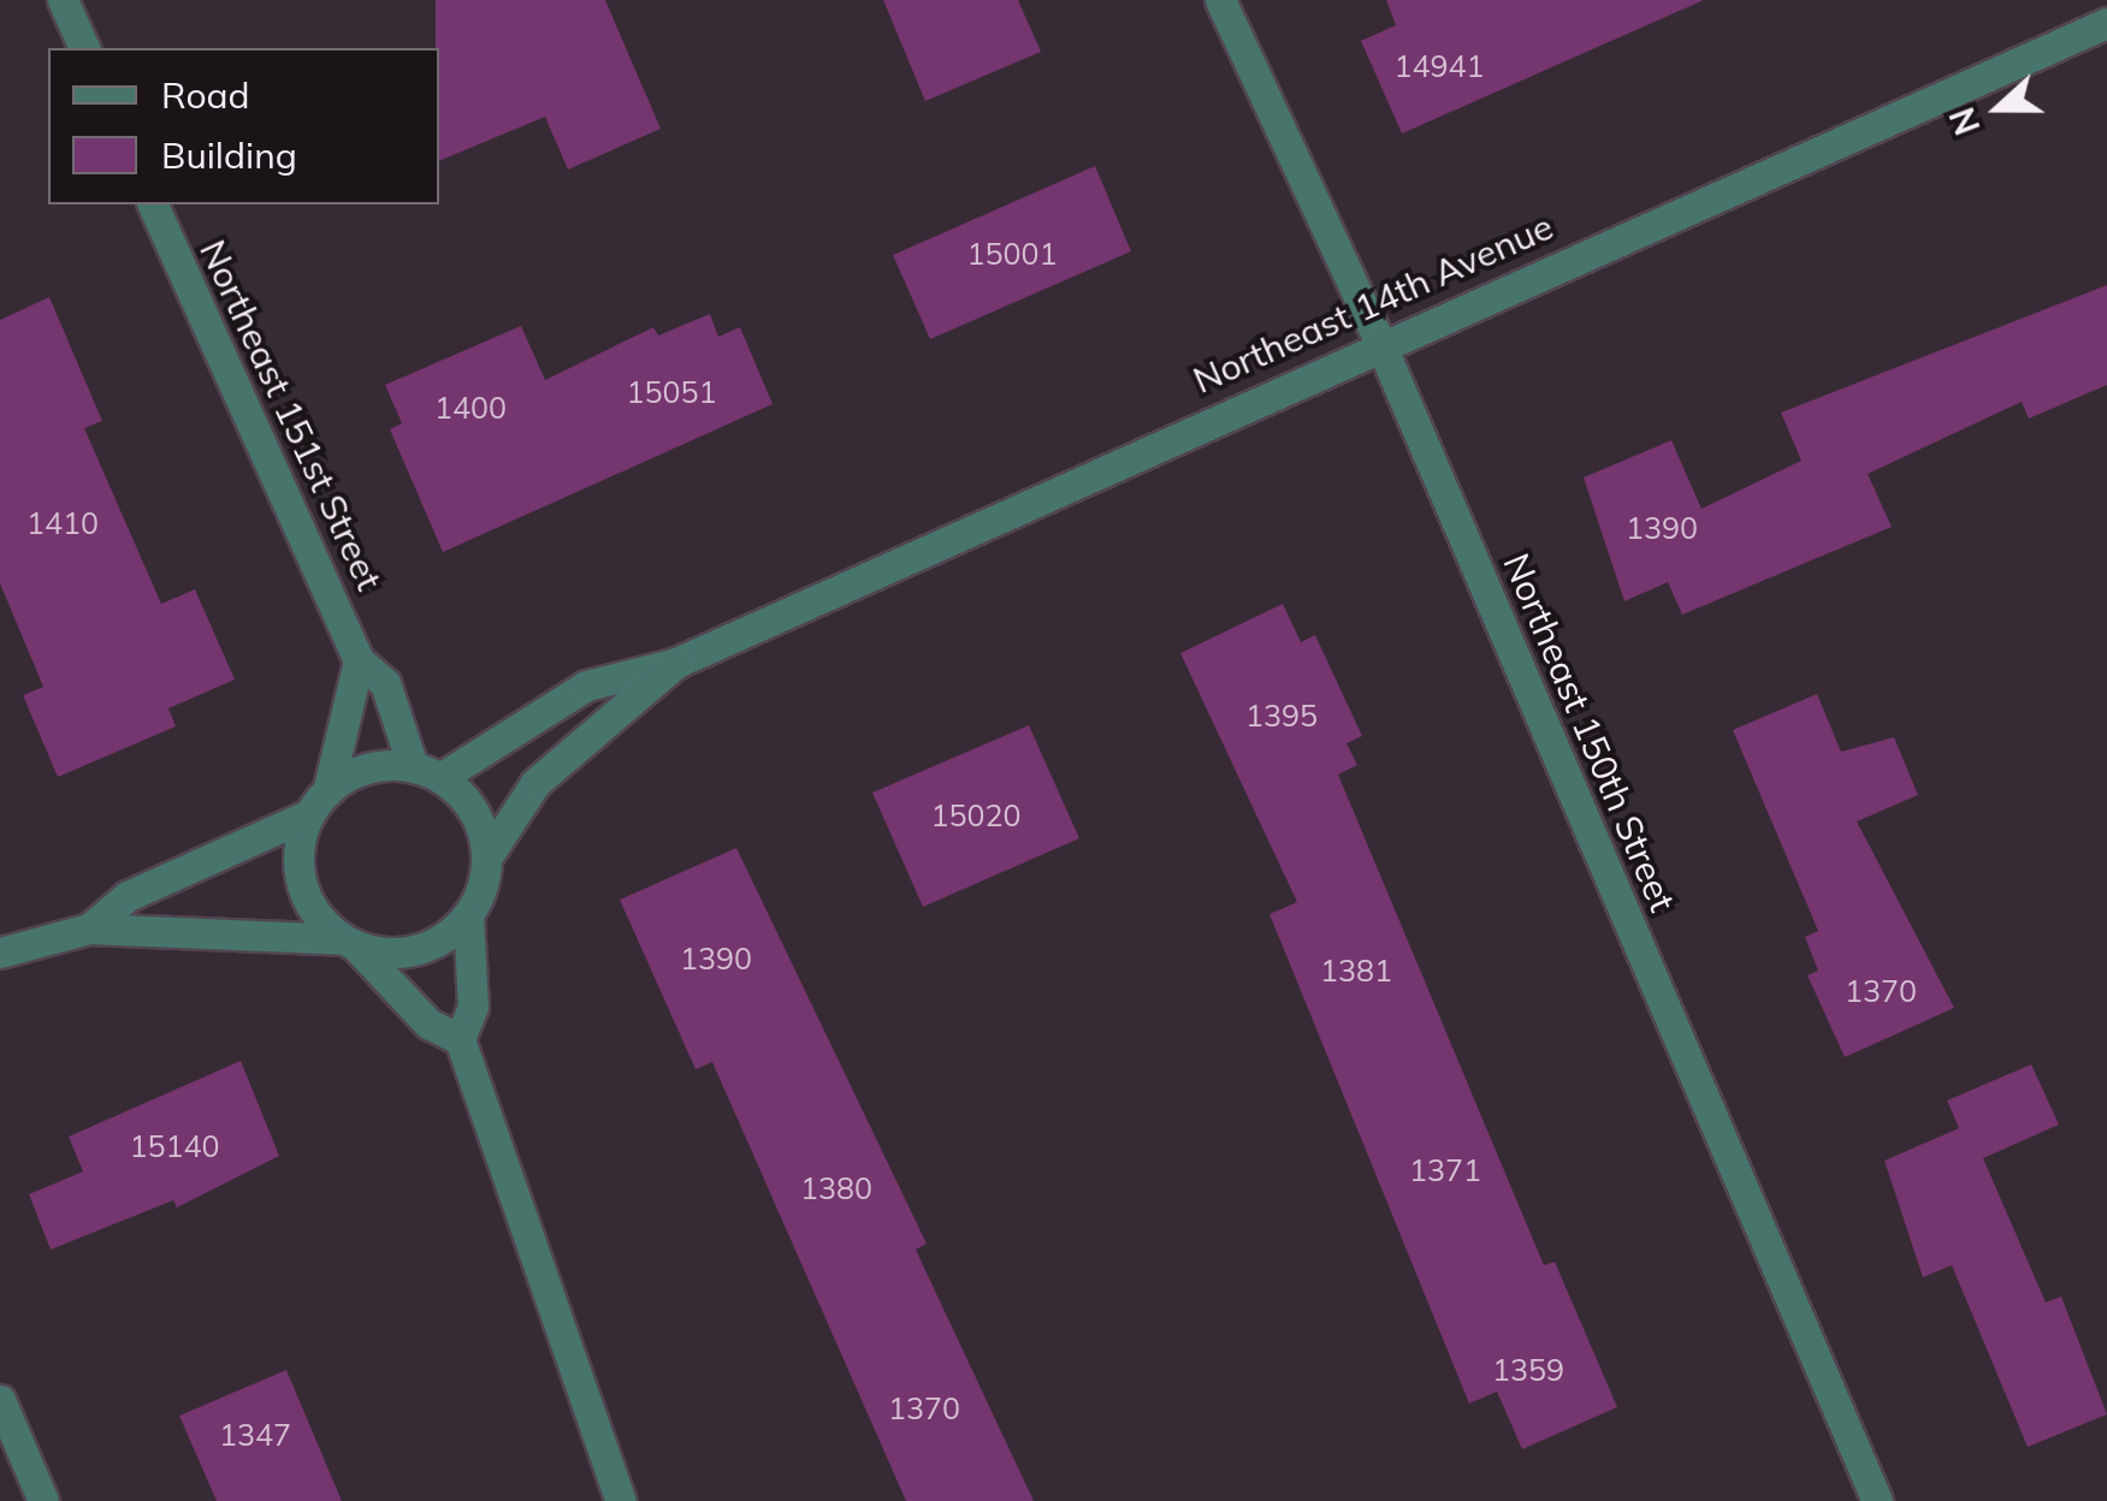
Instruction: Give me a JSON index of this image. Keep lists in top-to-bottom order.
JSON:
{
  "streets": {
    "street": ["Northeast 14th Avenue", "Northeast 151st Street", "Northeast 150th Street"]
  },
  "crossings": [
    ["Northeast 14th Avenue", "Northeast 151st Street"],
    ["Northeast 14th Avenue", "Northeast 150th Street"]
  ],
  "house_numbers": [
    "14941",
    "15001",
    "15051",
    "1400",
    "1410",
    "1390",
    "1395",
    "15020",
    "1390",
    "1381",
    "1370",
    "15140",
    "1371",
    "1380",
    "1359",
    "1370",
    "1347"
  ],
  "legend": ["Road", "Building"],
  "north": "left"
}
